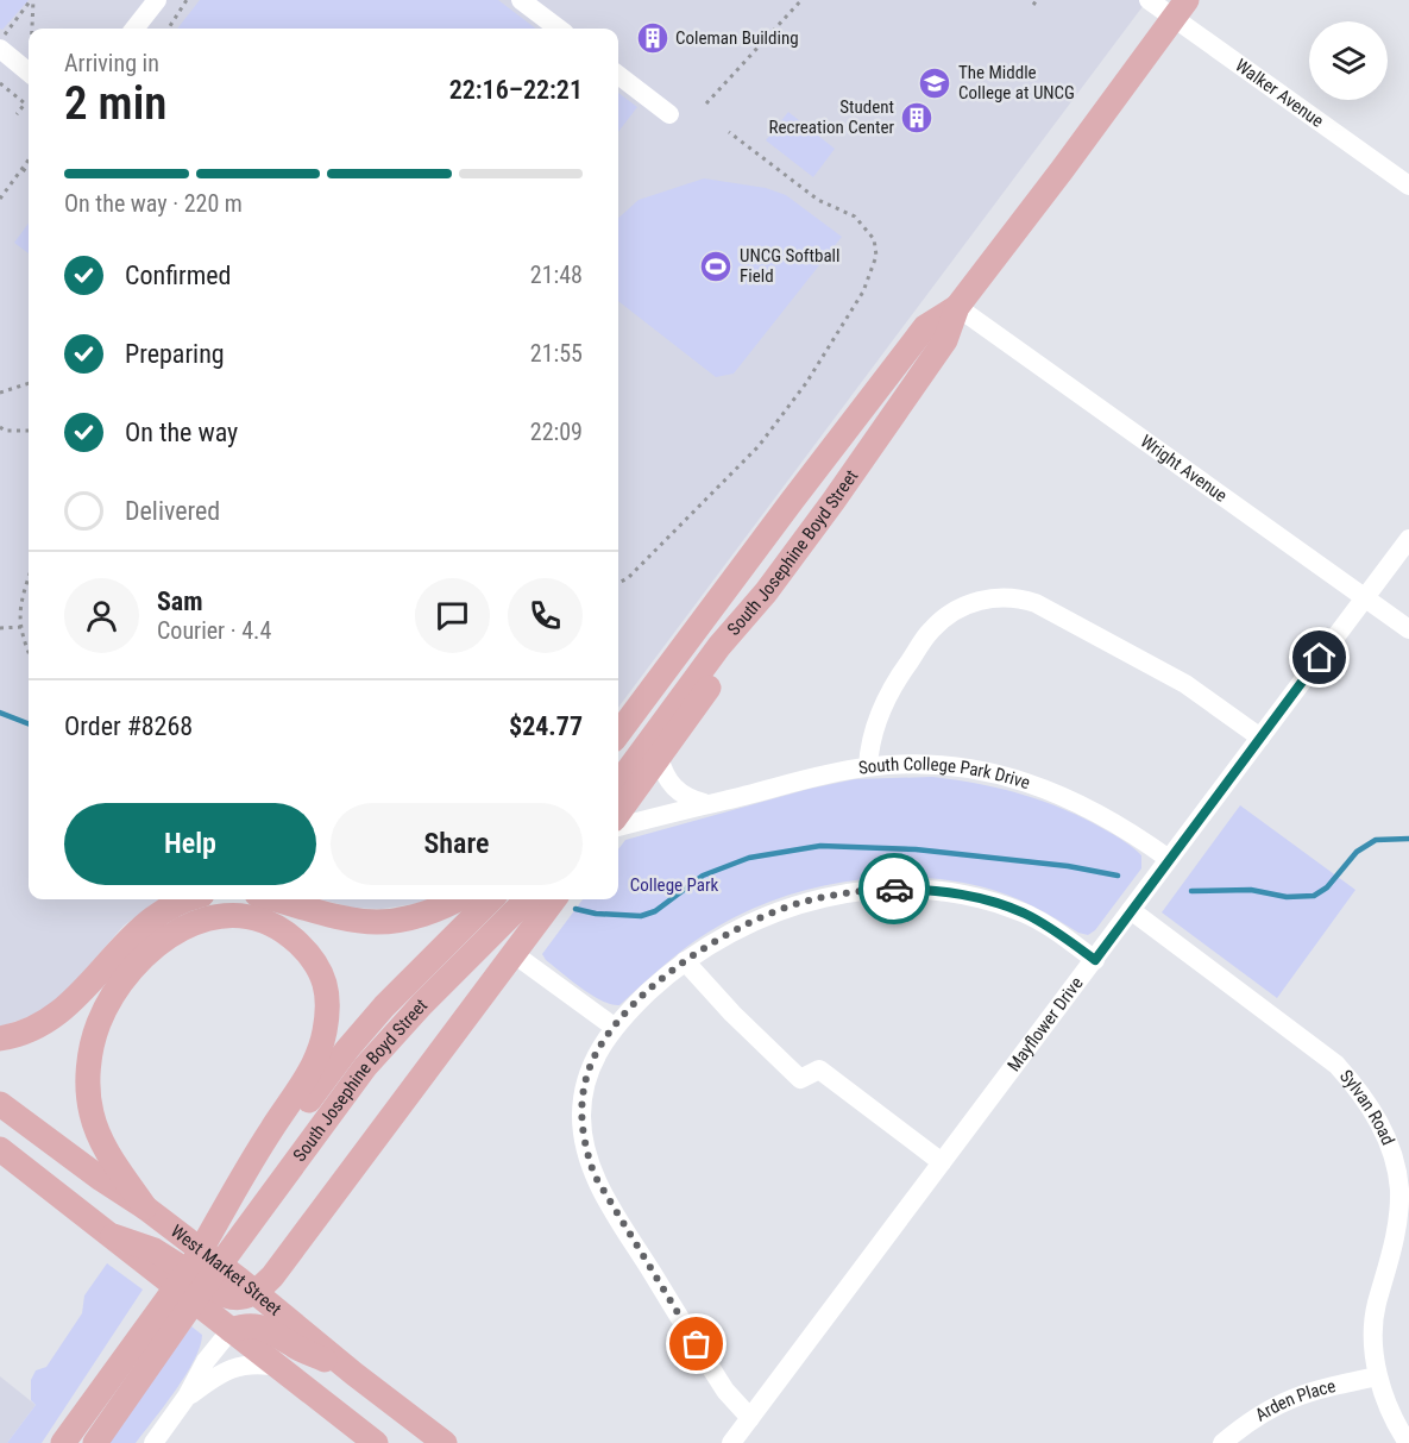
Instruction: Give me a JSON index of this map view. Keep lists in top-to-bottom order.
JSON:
{
  "streets": {
    "main road": ["South Josephine Boyd Street", "West Market Street"],
    "street": [
      "Walker Avenue",
      "Wright Avenue",
      "South College Park Drive",
      "Mayflower Drive",
      "Sylvan Road",
      "Arden Place"
    ]
  },
  "crossings": [
    ["Walker Avenue", "South Josephine Boyd Street"],
    ["Wright Avenue", "South Josephine Boyd Street"],
    ["Wright Avenue", "Mayflower Drive"],
    ["South Josephine Boyd Street", "West Market Street"],
    ["South College Park Drive", "Mayflower Drive"],
    ["Mayflower Drive", "Sylvan Road"],
    ["Sylvan Road", "Arden Place"]
  ],
  "parks": ["College Park"],
  "places": {
    "building": ["Coleman Building", "Student Recreation Center"],
    "school or university": ["The Middle College at UNCG"],
    "sports": ["UNCG Softball Field"]
  },
  "page": {
    "heading": ["2 min", "Arriving in", "22:16–22:21"],
    "panel": [
      "Sam",
      "Courier · 4.4",
      "Order #8268",
      "$24.77"
    ],
    "bar": "On the way · 220 m",
    "list": [
      ["Confirmed", "21:48"],
      ["Preparing", "21:55"],
      ["On the way", "22:09"],
      "Delivered"
    ],
    "buttons": ["Help", "Share"]
  }
}
